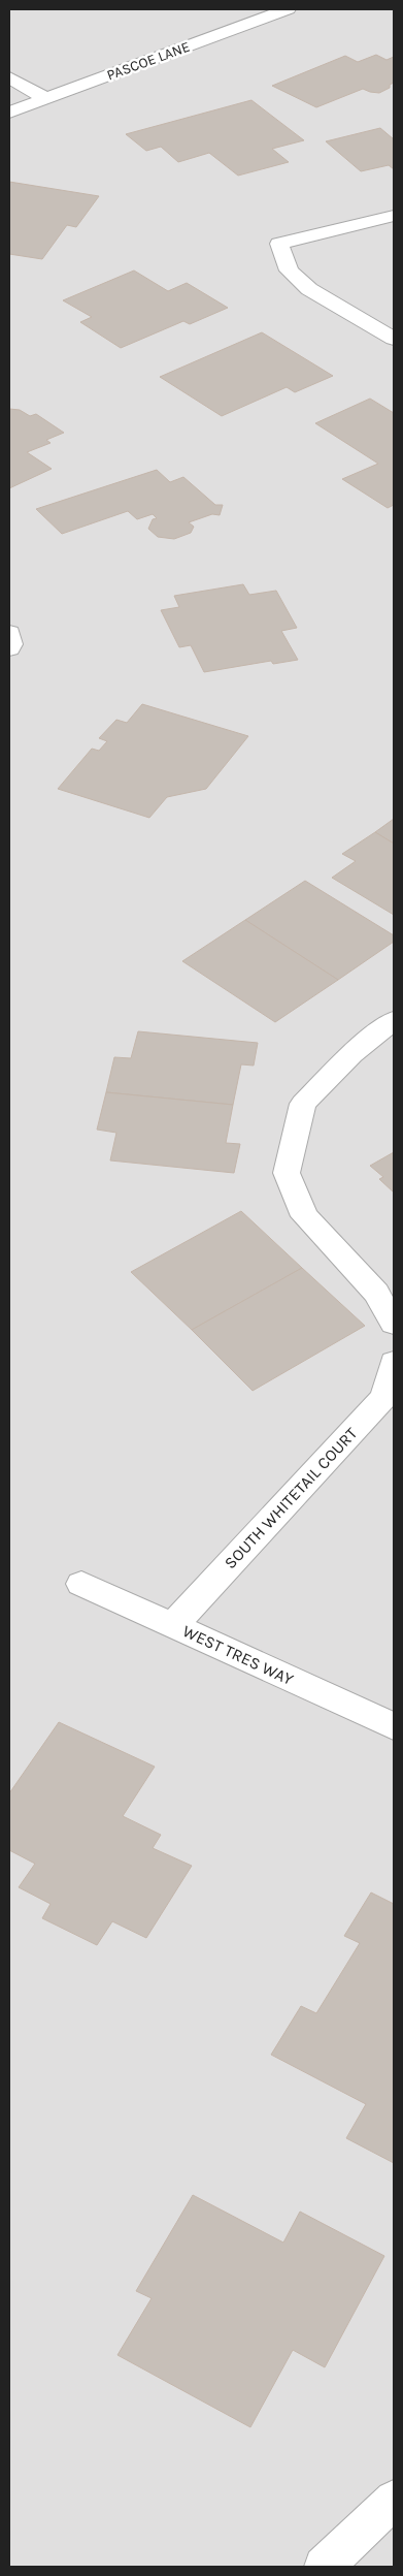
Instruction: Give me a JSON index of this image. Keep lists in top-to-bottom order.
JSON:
{
  "streets": {
    "street": ["PASCOE LANE", "SOUTH WHITETAIL COURT", "WEST TRES WAY"]
  },
  "crossings": [
    ["SOUTH WHITETAIL COURT", "WEST TRES WAY"]
  ]
}
